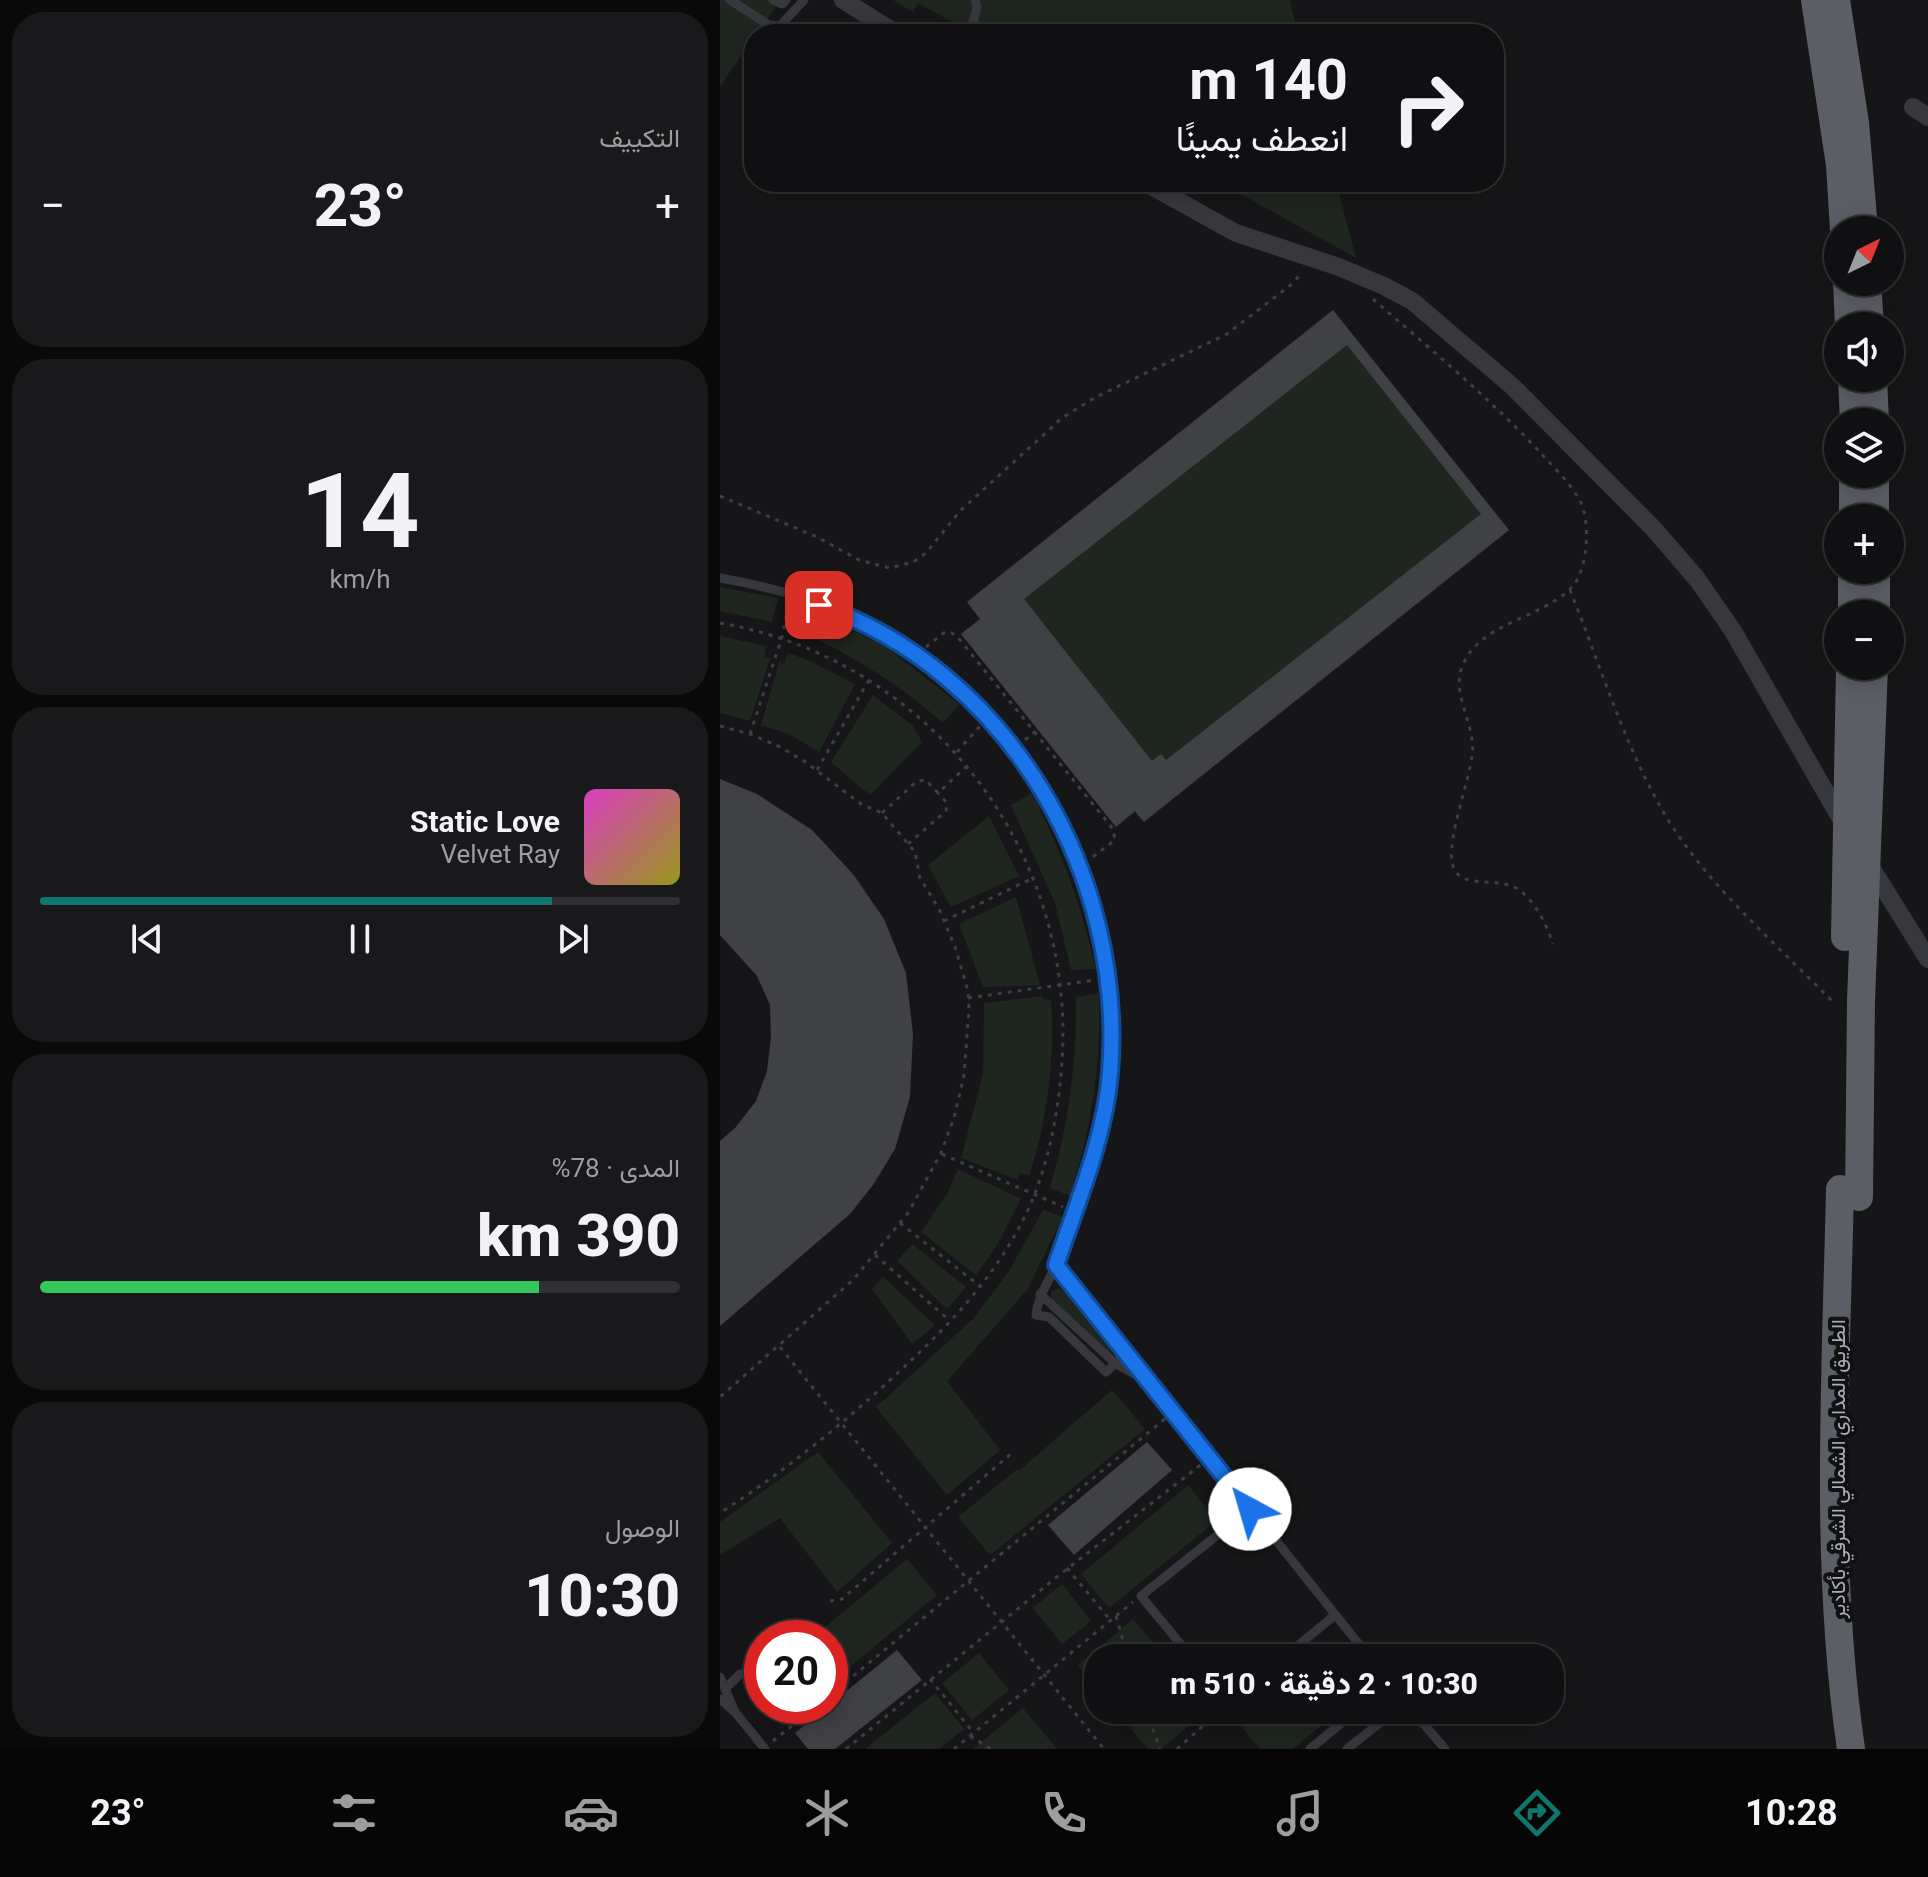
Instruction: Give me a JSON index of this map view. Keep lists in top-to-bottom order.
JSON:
{
  "streets": {
    "highway": ["الطريق المداري الشمالي الشرقي بأكادير"]
  },
  "north": "top right",
  "page": {
    "tile": [
      "التكييف",
      ["14", "km/h"],
      ["المدى · 78%", "390 km"],
      ["الوصول", "10:30"]
    ],
    "turn": ["140 m", "انعطف يمينًا"],
    "heat": ["−", "23°", "+"],
    "map_buttons": ["+", "−"],
    "song": ["Static Love", "Velvet Ray"],
    "limit": "20",
    "trip": "10:30 · 2 دقيقة · 510 m",
    "tabs": ["10:28", "23°"]
  }
}
